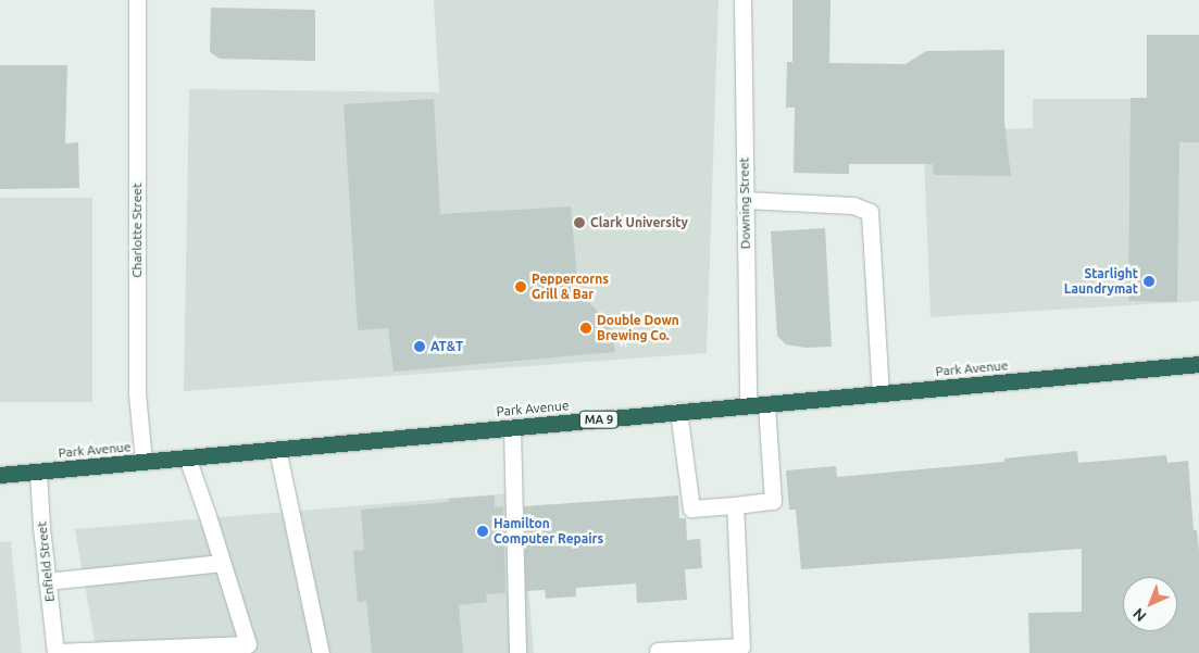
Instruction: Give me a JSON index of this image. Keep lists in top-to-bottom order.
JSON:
{
  "streets": {
    "highway": ["Park Avenue", "MA 9"],
    "street": ["Downing Street", "Charlotte Street", "Enfield Street"]
  },
  "crossings": [
    ["Downing Street", "Park Avenue"],
    ["Charlotte Street", "Park Avenue"],
    ["Park Avenue", "Enfield Street"]
  ],
  "places": [
    "Clark University",
    "Starlight Laundrymat",
    "Peppercorns Grill & Bar",
    "Double Down Brewing Co.",
    "AT&T",
    "Hamilton Computer Repairs"
  ],
  "north": "bottom left"
}
